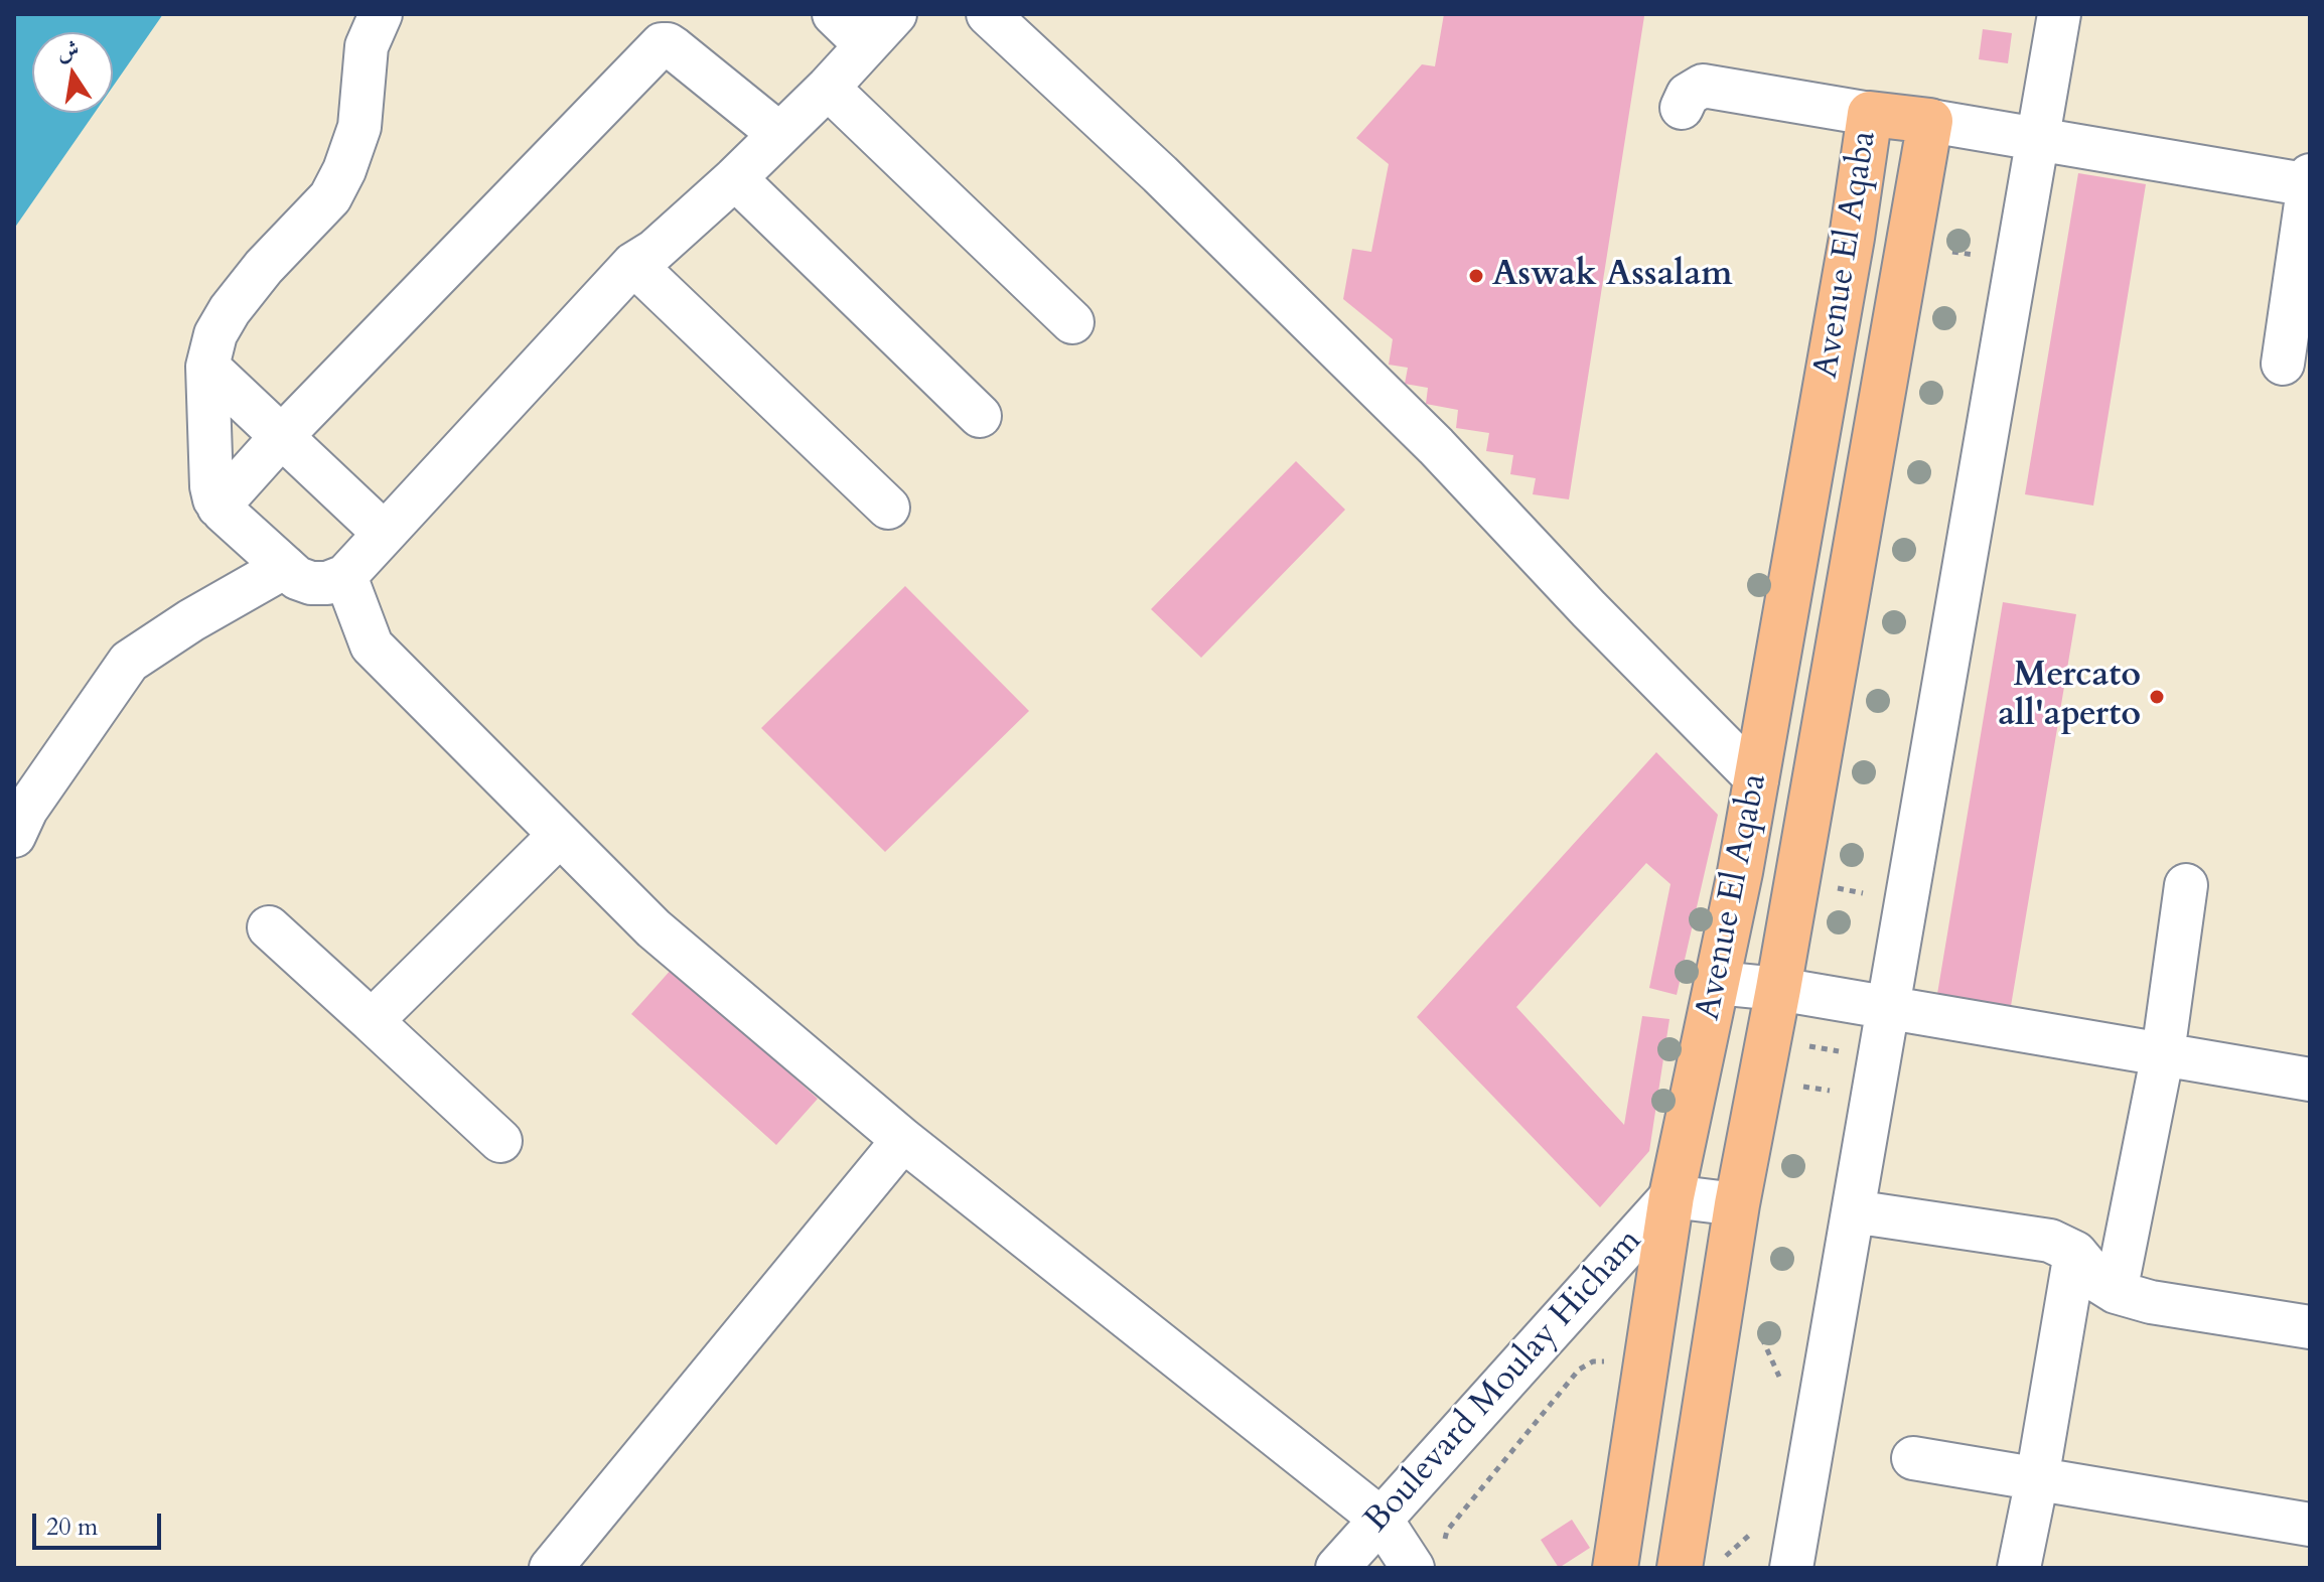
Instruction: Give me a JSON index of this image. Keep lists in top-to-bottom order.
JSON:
{
  "streets": {
    "main road": ["Avenue El Aqaba"],
    "street": ["Boulevard Moulay Hicham"]
  },
  "crossings": [
    ["Avenue El Aqaba", "Boulevard Moulay Hicham"]
  ],
  "places": ["Aswak Assalam", "Mercato all'aperto"],
  "scale_bar": "20 m",
  "north": "top"
}
